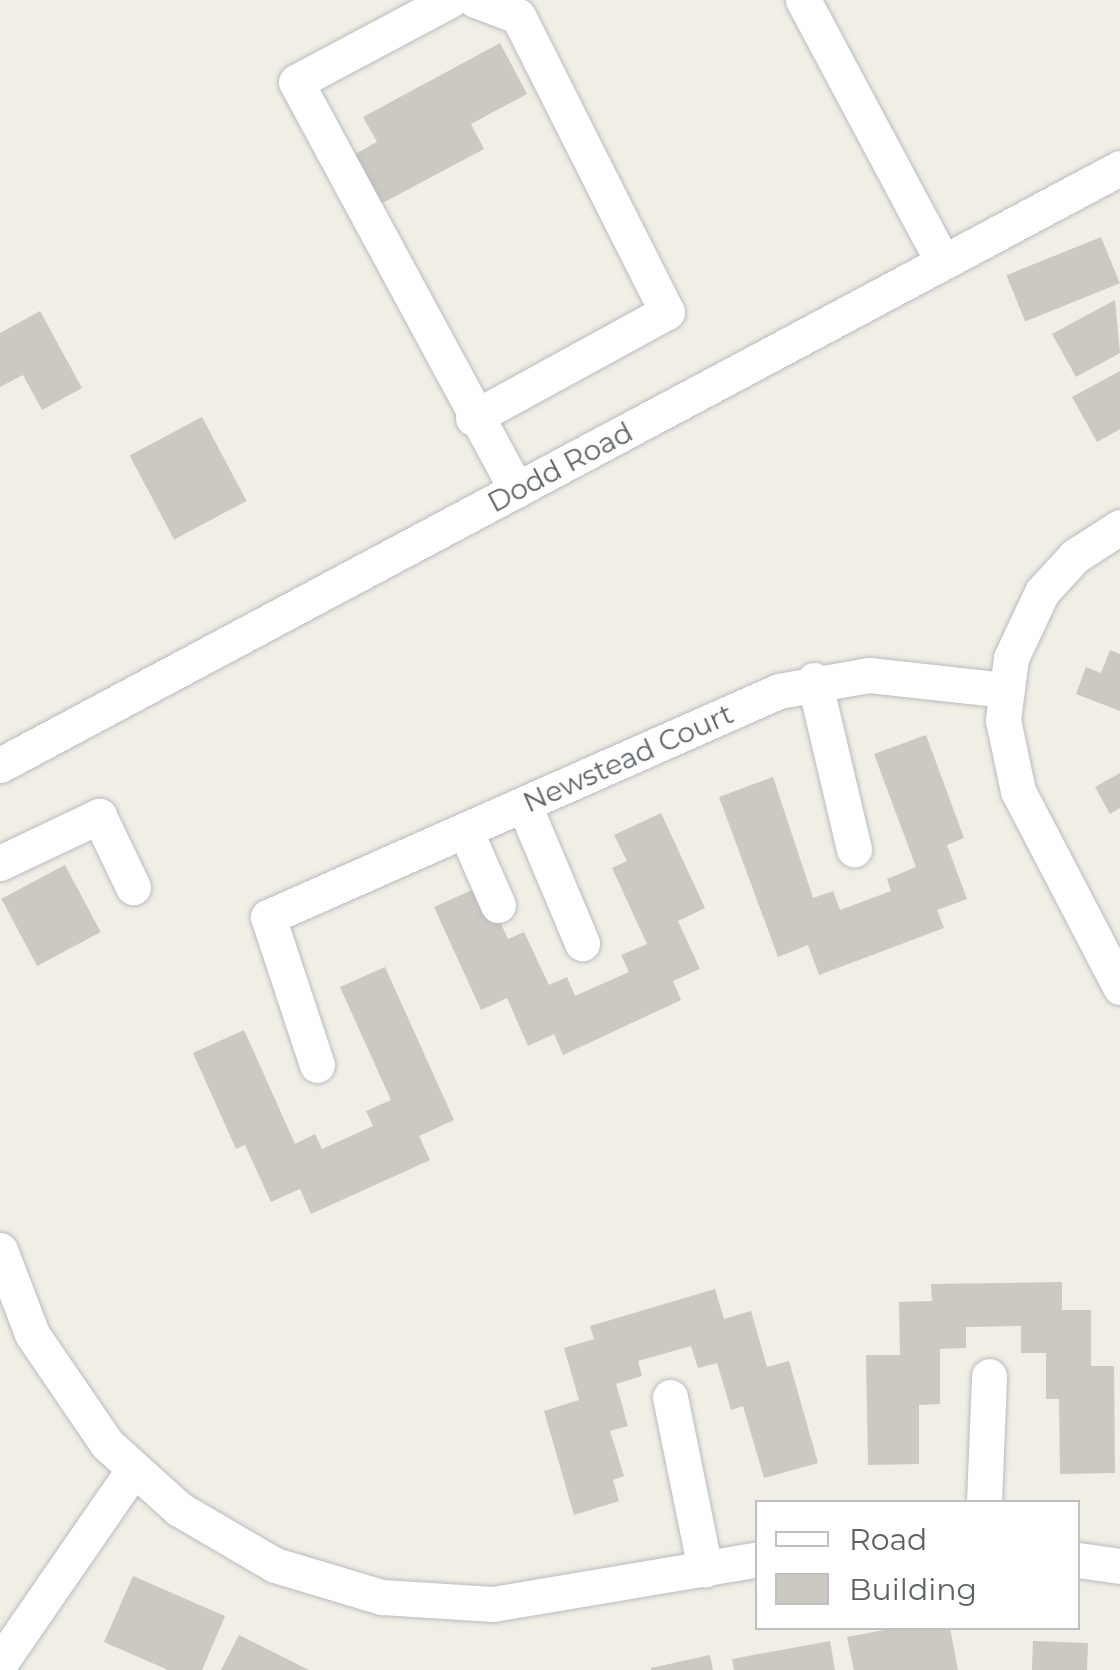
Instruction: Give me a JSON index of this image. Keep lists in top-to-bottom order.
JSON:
{
  "streets": {
    "street": ["Dodd Road", "Newstead Court"]
  },
  "legend": ["Road", "Building"]
}
